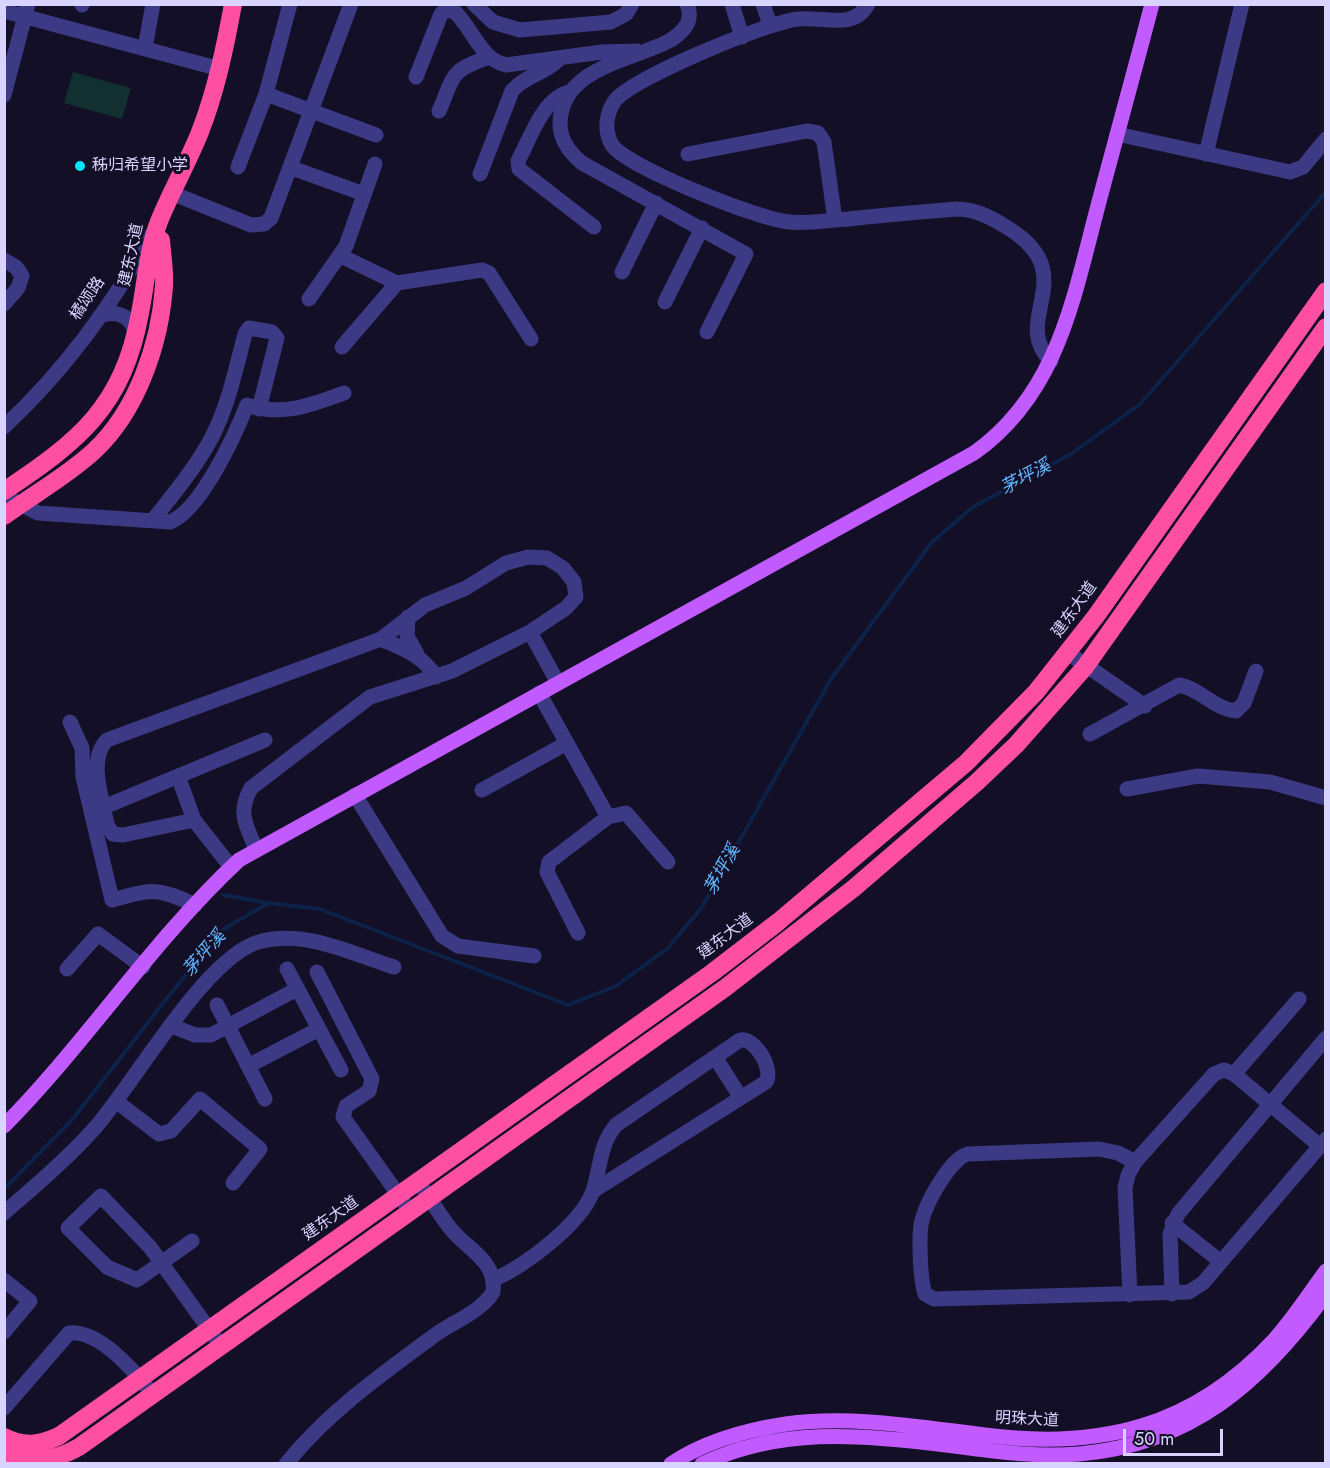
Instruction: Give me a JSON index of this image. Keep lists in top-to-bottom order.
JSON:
{
  "streets": {
    "highway": ["建东大道", "橘颂路"],
    "main road": ["明珠大道"]
  },
  "crossings": [
    ["建东大道", "橘颂路"]
  ],
  "water": ["茅坪溪"],
  "places": ["秭归希望小学"],
  "scale_bar": "50 m"
}
